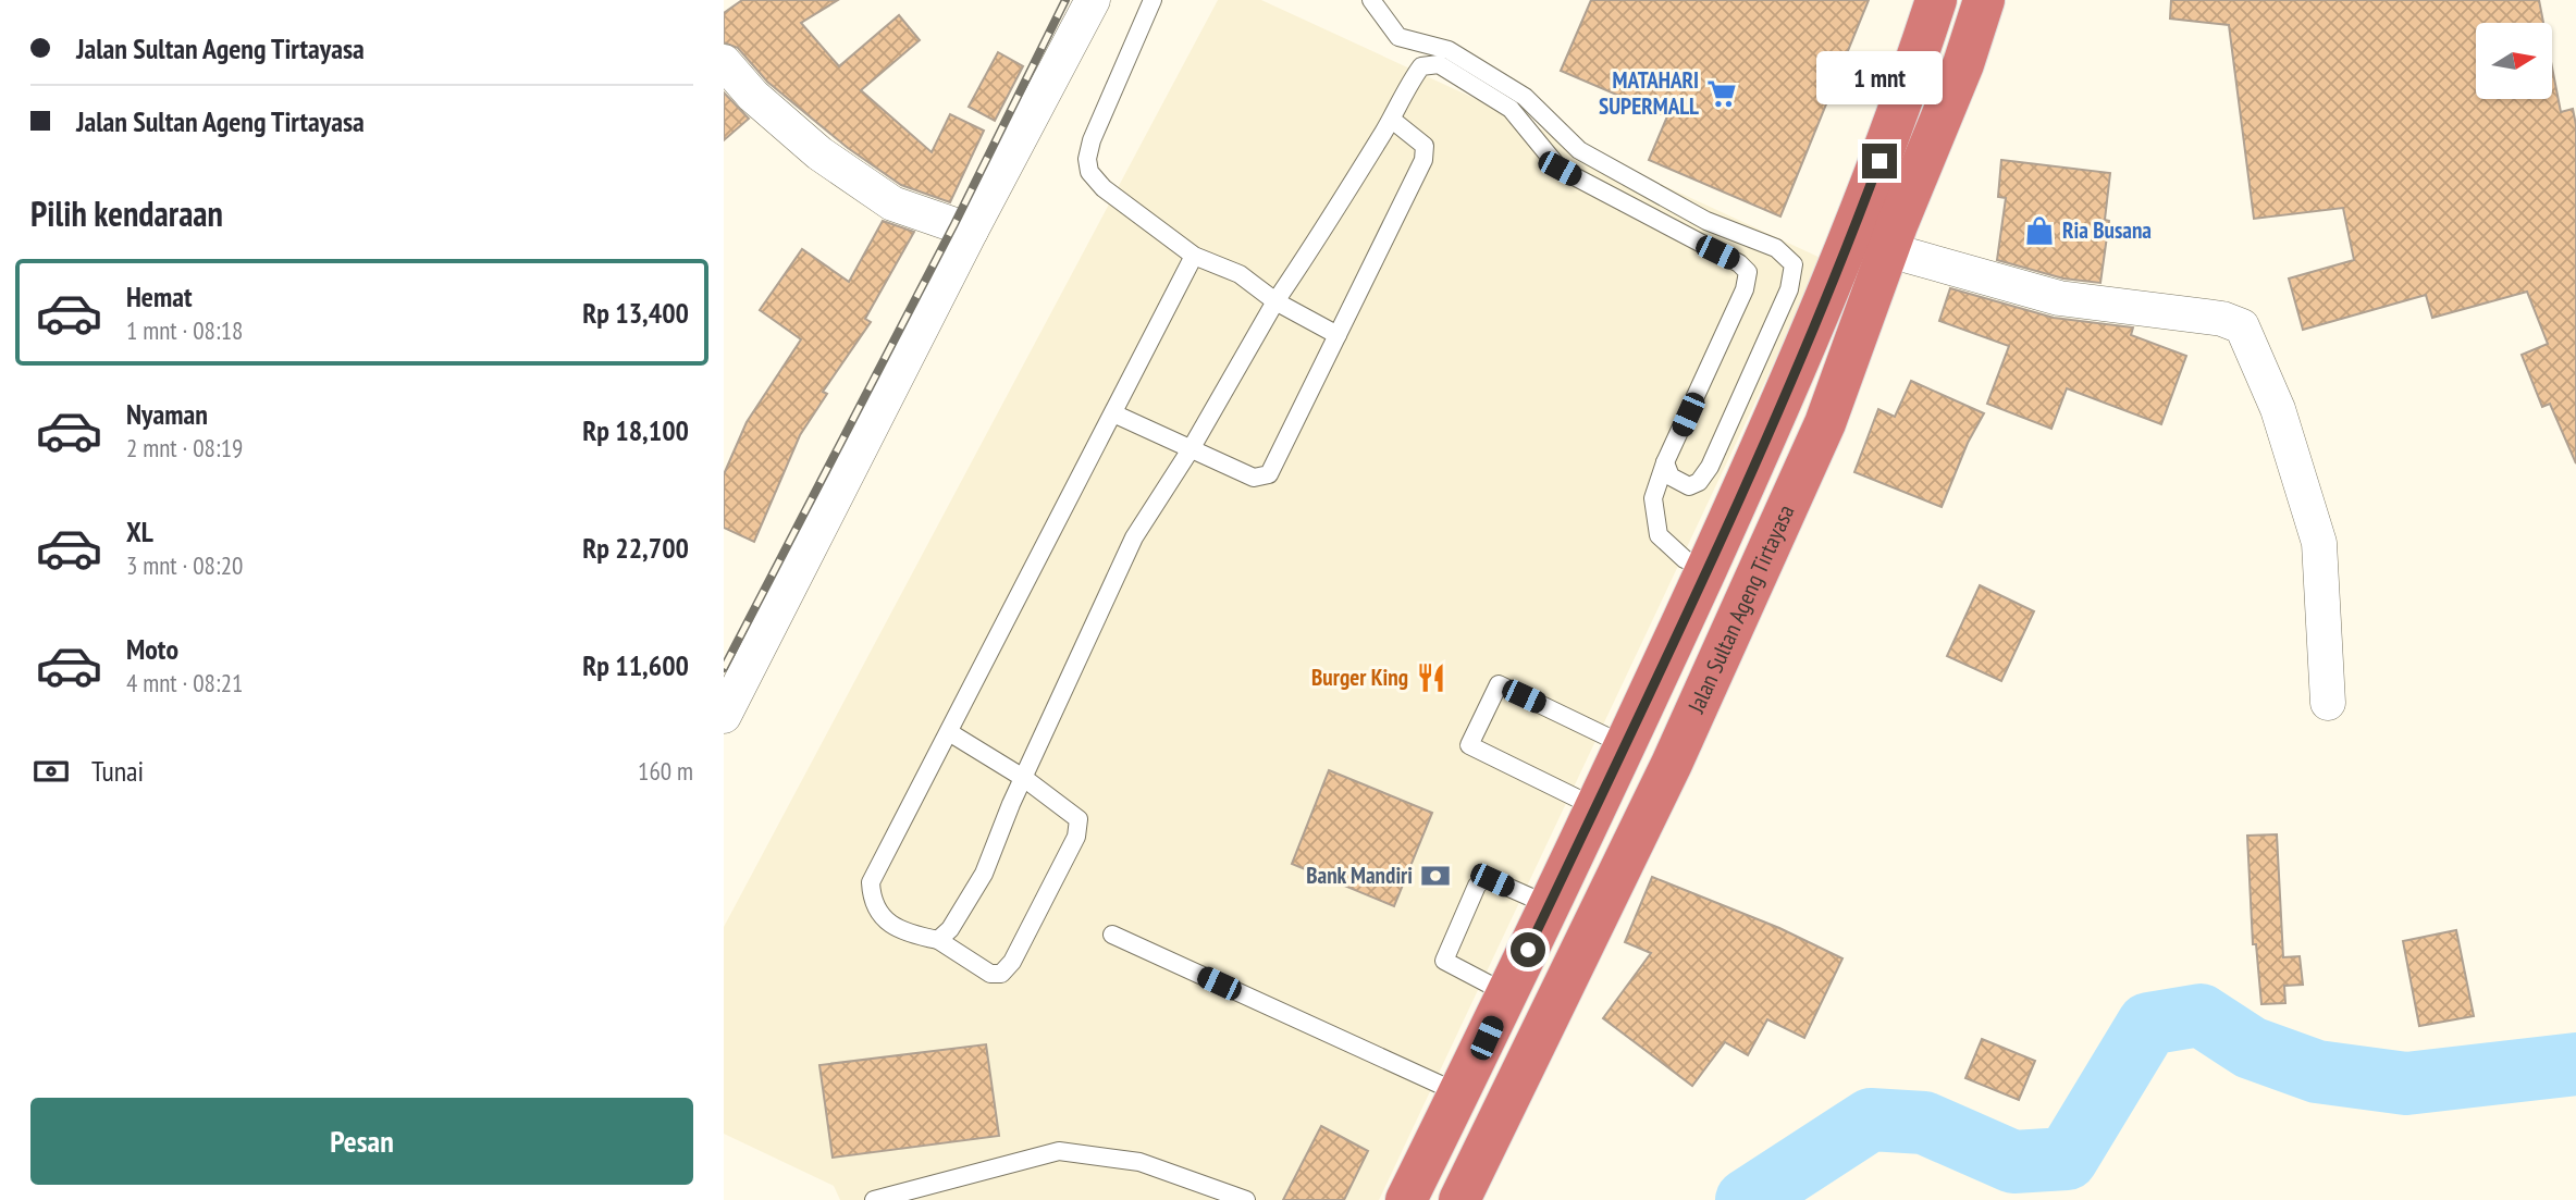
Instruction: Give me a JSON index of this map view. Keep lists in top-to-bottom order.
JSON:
{
  "streets": {
    "highway": ["Jalan Sultan Ageng Tirtayasa"]
  },
  "places": {
    "supermarket": ["MATAHARI SUPERMALL"],
    "shop": ["Ria Busana"],
    "restaurant": ["Burger King"],
    "bank": ["Bank Mandiri"]
  },
  "north": "right",
  "page": {
    "banner": ["Jalan Sultan Ageng Tirtayasa", "Jalan Sultan Ageng Tirtayasa"],
    "bubble": "1 mnt",
    "heading": "Pilih kendaraan",
    "list": [
      {
        "name": "Hemat",
        "note": "1 mnt · 08:18",
        "value": "Rp 13,400"
      },
      {
        "name": "Nyaman",
        "note": "2 mnt · 08:19",
        "value": "Rp 18,100"
      },
      {
        "name": "XL",
        "note": "3 mnt · 08:20",
        "value": "Rp 22,700"
      },
      {
        "name": "Moto",
        "note": "4 mnt · 08:21",
        "value": "Rp 11,600"
      }
    ],
    "pay": ["Tunai", "160 m"],
    "buttons": "Pesan"
  }
}
